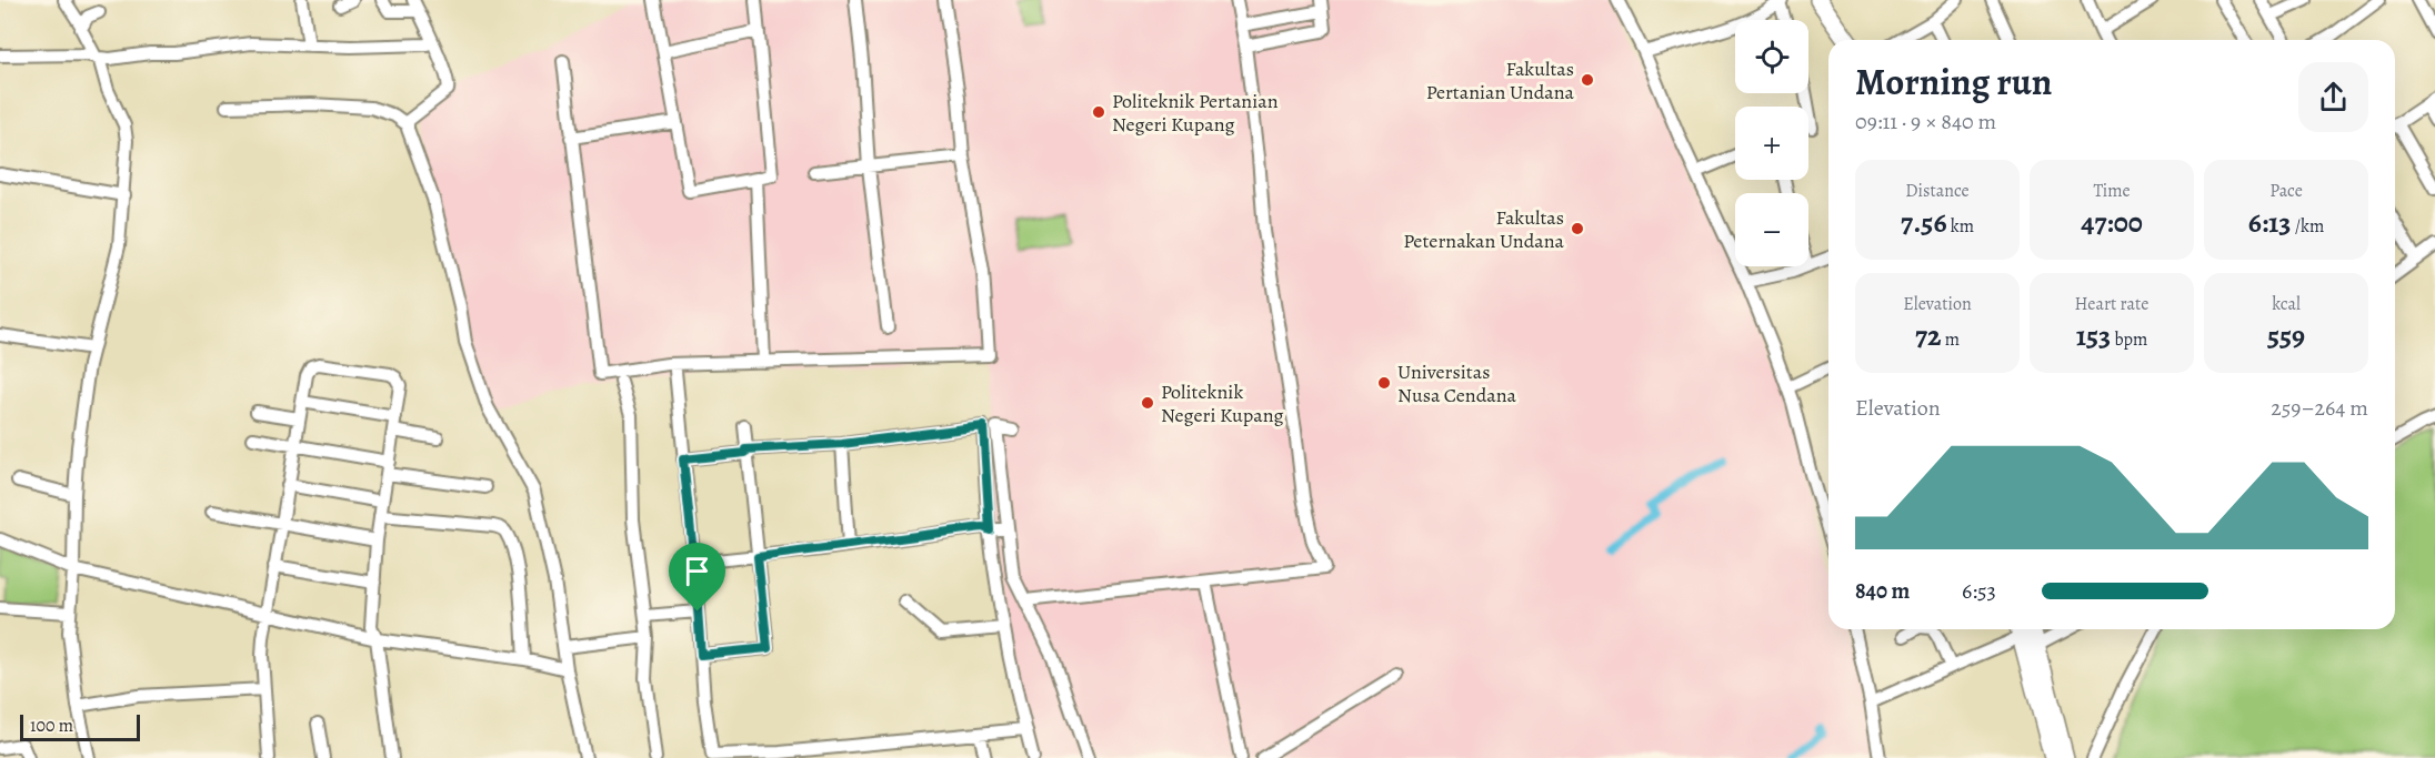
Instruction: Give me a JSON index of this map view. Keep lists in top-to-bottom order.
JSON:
{
  "places": [
    "Fakultas Pertanian Undana",
    "Politeknik Pertanian Negeri Kupang",
    "Fakultas Peternakan Undana",
    "Universitas Nusa Cendana",
    "Politeknik Negeri Kupang"
  ],
  "scale_bar": "100 m",
  "page": {
    "map_buttons": ["+", "−"],
    "heading": ["Morning run", "09:11 · 9 × 840 m"],
    "stats": [
      ["Distance", "7.56 km"],
      ["Time", "47:00"],
      ["Pace", "6:13 /km"],
      ["Elevation", "72 m"],
      ["Heart rate", "153 bpm"],
      ["kcal", "559"]
    ],
    "chart": ["Elevation", "259–264 m"],
    "list": [
      {
        "name": "840 m",
        "note": "6:53"
      }
    ],
    "scale": "100 m"
  }
}
